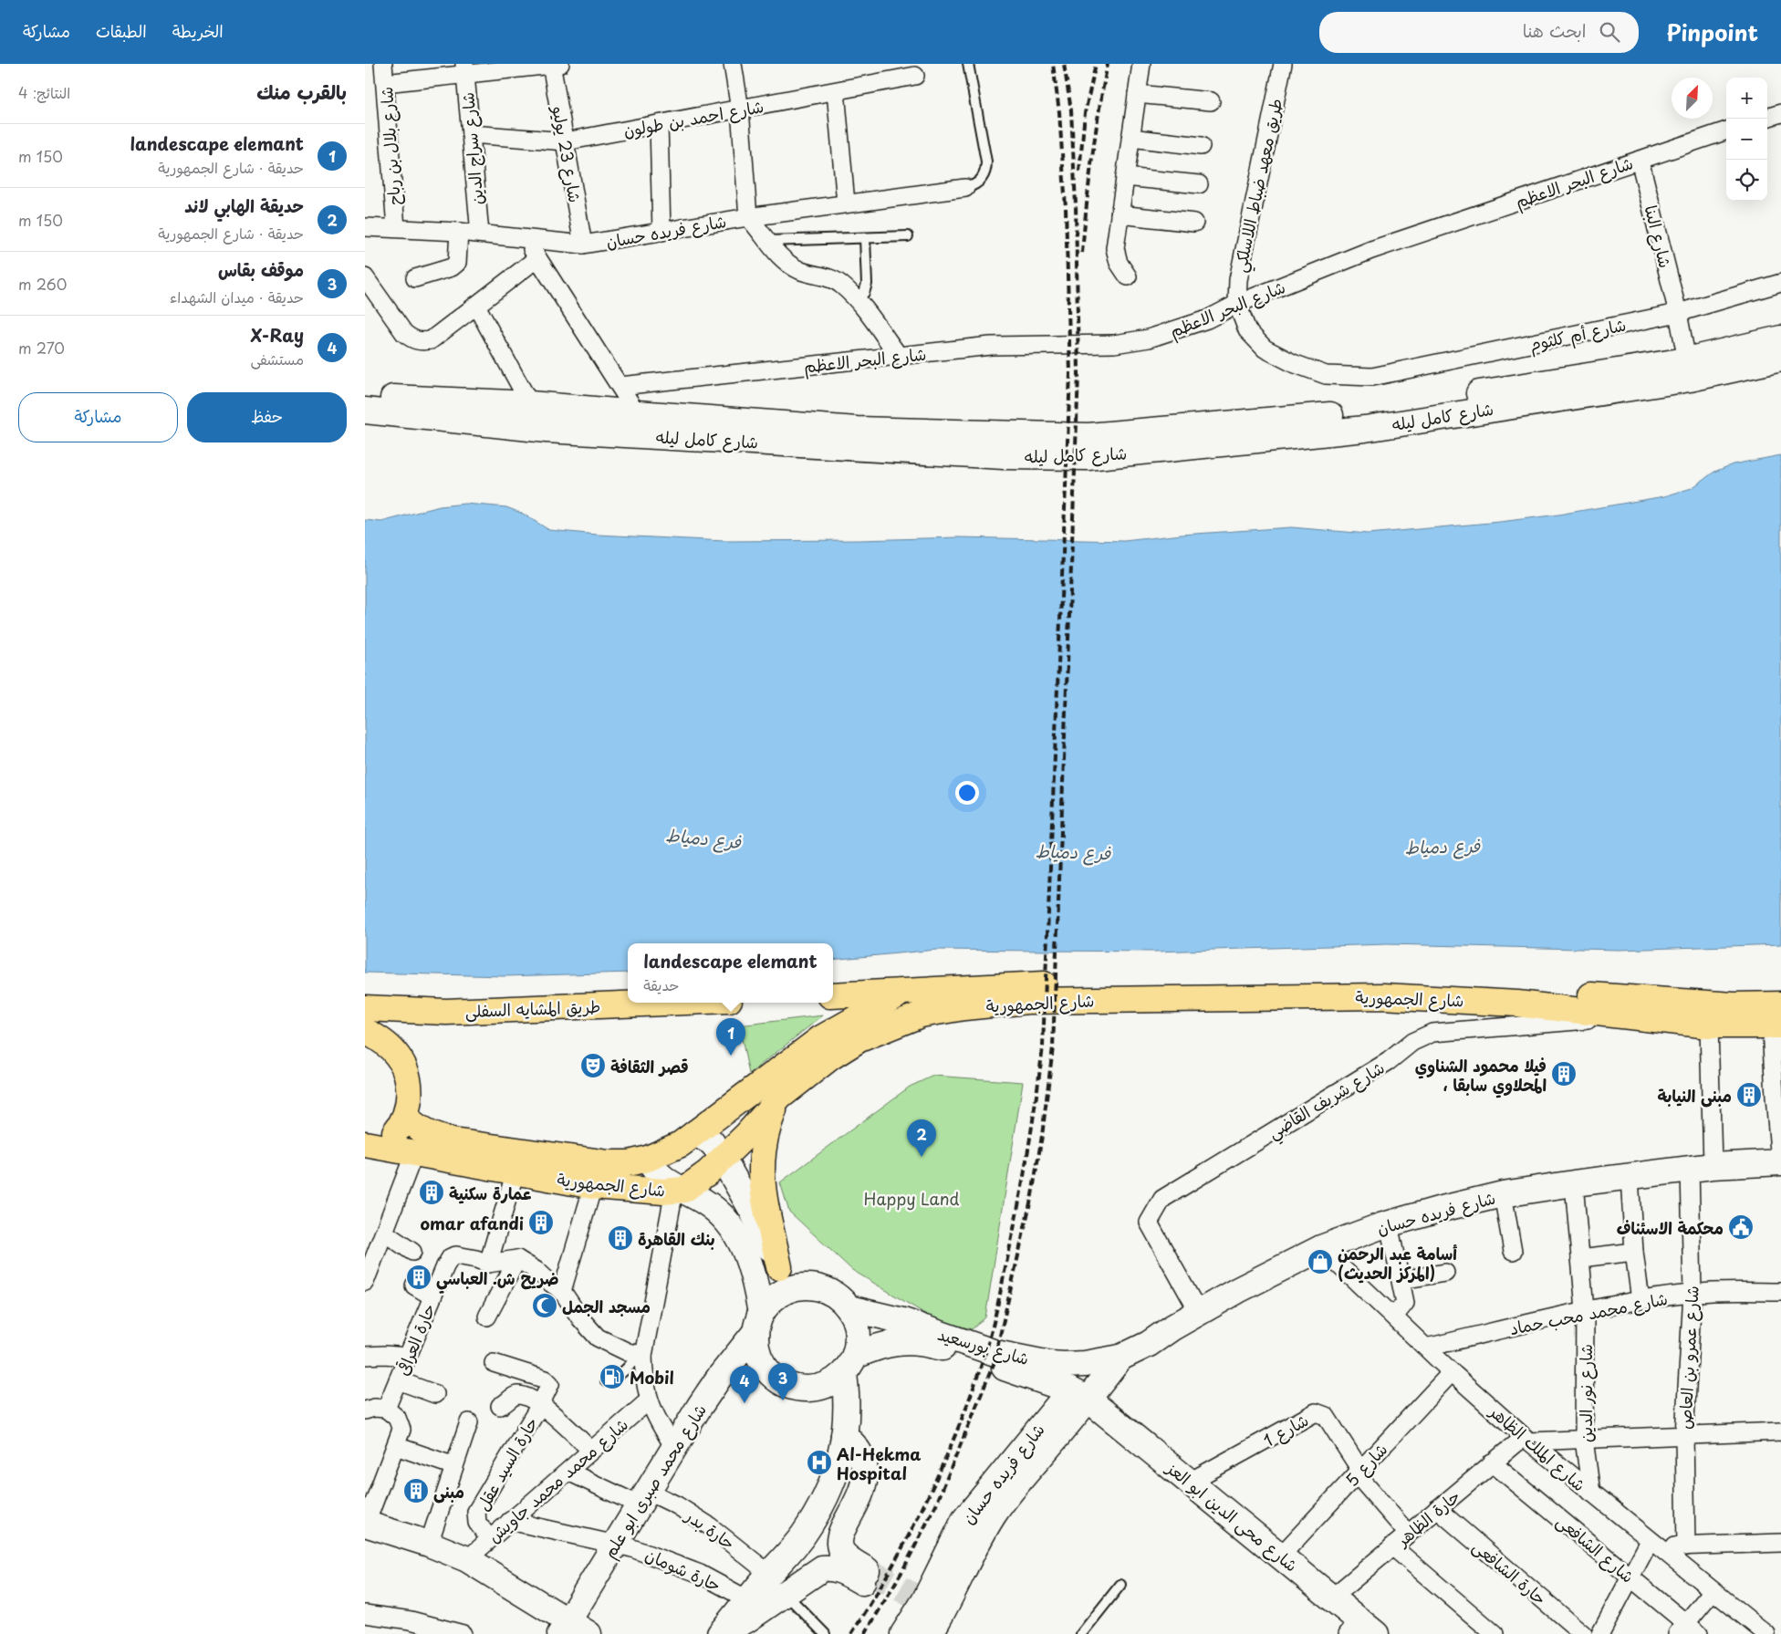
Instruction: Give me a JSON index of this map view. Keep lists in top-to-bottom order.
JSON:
{
  "streets": {
    "main road": [
      "شارع فريده حسان",
      "شارع كامل ليله",
      "شارع الجمهورية",
      "طريق المشايه السفلى",
      "شارع بورسعيد",
      "شارع محمد صبرى ابو علم",
      "شارع محى الدين ابو العز"
    ],
    "street": [
      "شارع احمد بن طولون",
      "شارع بلال بن رباح",
      "شارع سراج الدين",
      "شارع 23 يوليو",
      "شارع البحر الاعظم",
      "طريق معهد ضباط اللاسلكي",
      "شارع البنا",
      "شارع أم كلثوم",
      "شارع شريف القاضي",
      "شارع محمد محب حماد",
      "حارة العراقى",
      "شارع عمرو بن العاص",
      "شارع نور الدين",
      "شارع 1",
      "شارع الملك الظاهر",
      "حارة السيد عقل",
      "شارع 5",
      "شارع محمد محمد جاويش",
      "حارة الظاهر",
      "حارة بدر",
      "شارع الشافعى",
      "حارة شومان",
      "حارة الشافعى"
    ]
  },
  "crossings": [
    ["شارع احمد بن طولون", "شارع سراج الدين"],
    ["شارع احمد بن طولون", "شارع 23 يوليو"],
    ["شارع بلال بن رباح", "شارع فريده حسان"],
    ["شارع سراج الدين", "شارع فريده حسان"],
    ["شارع 23 يوليو", "شارع فريده حسان"],
    ["شارع البحر الاعظم", "طريق معهد ضباط اللاسلكي"],
    ["شارع البحر الاعظم", "شارع البنا"],
    ["طريق معهد ضباط اللاسلكي", "شارع أم كلثوم"],
    ["شارع فريده حسان", "شارع شريف القاضي"],
    ["شارع فريده حسان", "شارع بورسعيد"],
    ["شارع فريده حسان", "شارع عمرو بن العاص"],
    ["شارع فريده حسان", "شارع نور الدين"],
    ["شارع فريده حسان", "شارع الملك الظاهر"],
    ["شارع فريده حسان", "شارع محى الدين ابو العز"],
    ["شارع البنا", "شارع أم كلثوم"],
    ["شارع البنا", "شارع كامل ليله"],
    ["شارع الجمهورية", "شارع شريف القاضي"],
    ["شارع الجمهورية", "شارع عمرو بن العاص"],
    ["شارع محمد محب حماد", "شارع عمرو بن العاص"],
    ["شارع محمد محب حماد", "شارع نور الدين"],
    ["شارع محمد محب حماد", "شارع الملك الظاهر"],
    ["شارع بورسعيد", "شارع محمد صبرى ابو علم"],
    ["شارع بورسعيد", "شارع محى الدين ابو العز"],
    ["شارع نور الدين", "شارع الملك الظاهر"],
    ["شارع 1", "شارع 5"],
    ["شارع 1", "شارع محى الدين ابو العز"],
    ["شارع 1", "حارة الظاهر"],
    ["شارع الملك الظاهر", "شارع 5"],
    ["شارع الملك الظاهر", "حارة الظاهر"],
    ["حارة السيد عقل", "شارع محمد محمد جاويش"],
    ["شارع 5", "شارع محى الدين ابو العز"],
    ["شارع محمد محمد جاويش", "حارة بدر"],
    ["شارع محمد محمد جاويش", "حارة شومان"],
    ["شارع محمد صبرى ابو علم", "حارة بدر"],
    ["شارع محمد صبرى ابو علم", "حارة شومان"],
    ["شارع محى الدين ابو العز", "حارة الظاهر"],
    ["حارة الظاهر", "شارع الشافعى"],
    ["حارة الظاهر", "حارة الشافعى"]
  ],
  "water": ["فرع دمياط"],
  "parks": ["Happy Land"],
  "places": {
    "theatre": ["قصر الثقافة"],
    "building": [
      "فيلا محمود الشناوي ، المحلاوي سابقا",
      "مبنى النيابة",
      "عمارة سكنية",
      "omar afandi",
      "بنك القاهرة",
      "ضريح ش. العباسي",
      "مبنى"
    ],
    "public building": ["محكمة الاسئناف"],
    "shop": ["أسامة عبد الرحمن (المركز الحديث)"],
    "mosque": ["مسجد الجمل"],
    "fuel station": ["Mobil"],
    "hospital": ["Al-Hekma Hospital"]
  },
  "north": "top right",
  "page": {
    "header": "Pinpoint",
    "search": "ابحث هنا",
    "nav": ["الخريطة", "الطبقات", "مشاركة"],
    "heading": ["بالقرب منك", "النتائج: 4"],
    "map_buttons": ["+", "−"],
    "list": [
      {
        "mark": "1",
        "name": "landescape elemant",
        "note": "حديقة · شارع الجمهورية",
        "value": "150 m"
      },
      {
        "mark": "2",
        "name": "حديقة الهابي لاند",
        "note": "حديقة · شارع الجمهورية",
        "value": "150 m"
      },
      {
        "mark": "3",
        "name": "موقف بقاس",
        "note": "حديقة · ميدان الشهداء",
        "value": "260 m"
      },
      {
        "mark": "4",
        "name": "X-Ray",
        "note": "مستشفى",
        "value": "270 m"
      }
    ],
    "buttons": ["حفظ", "مشاركة"],
    "popup": ["landescape elemant", "حديقة"],
    "pins": [
      "1",
      "2",
      "3",
      "4"
    ]
  }
}
